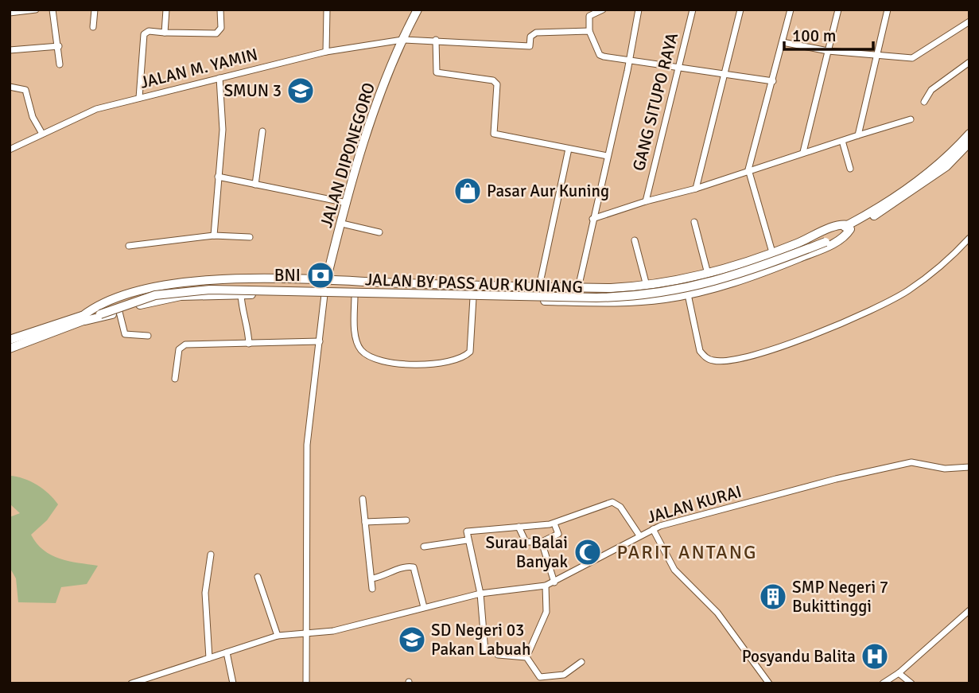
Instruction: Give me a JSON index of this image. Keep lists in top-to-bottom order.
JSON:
{
  "streets": {
    "highway": ["JALAN DIPONEGORO", "JALAN BY PASS AUR KUNIANG"],
    "street": ["JALAN M. YAMIN", "GANG SITUPO RAYA", "JALAN KURAI"]
  },
  "crossings": [
    ["JALAN M. YAMIN", "JALAN DIPONEGORO"],
    ["JALAN DIPONEGORO", "JALAN BY PASS AUR KUNIANG"]
  ],
  "districts": ["PARIT ANTANG"],
  "places": {
    "school or university": ["SMUN 3", "SD Negeri 03 Pakan Labuah"],
    "shop": ["Pasar Aur Kuning"],
    "bank": ["BNI"],
    "mosque": ["Surau Balai Banyak"],
    "building": ["SMP Negeri 7 Bukittinggi"],
    "hospital": ["Posyandu Balita"]
  },
  "scale_bar": "100 m"
}
